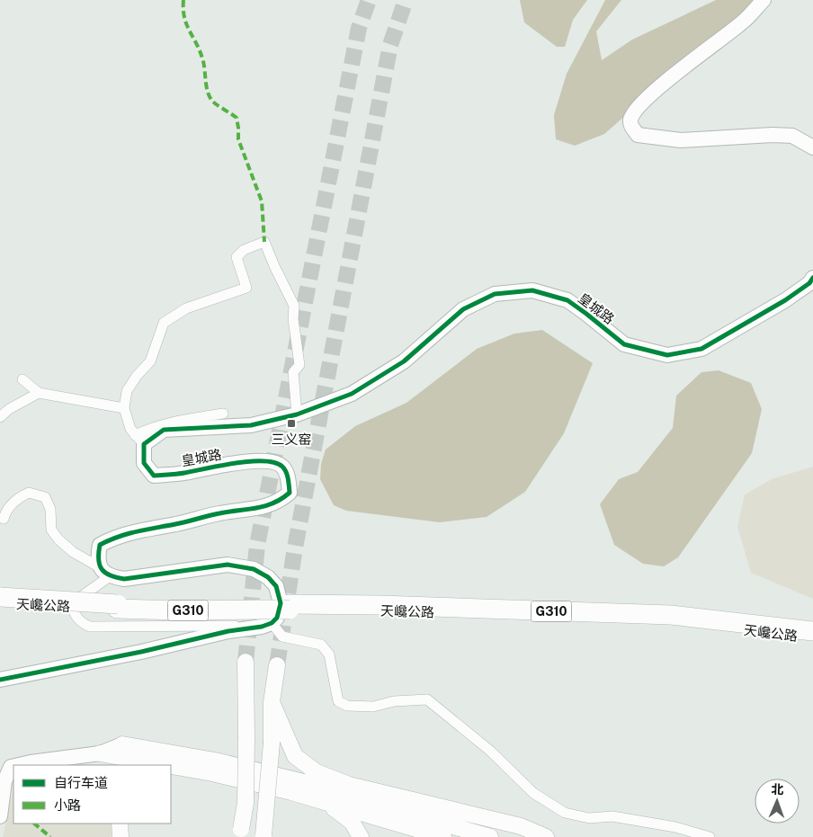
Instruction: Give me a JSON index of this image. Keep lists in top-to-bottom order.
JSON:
{
  "streets": {
    "highway": ["天巉公路", "G310"],
    "street": ["皇城路"]
  },
  "places": {
    "transit": ["三义窑"]
  },
  "legend": ["自行车道", "小路"],
  "north": "top"
}
